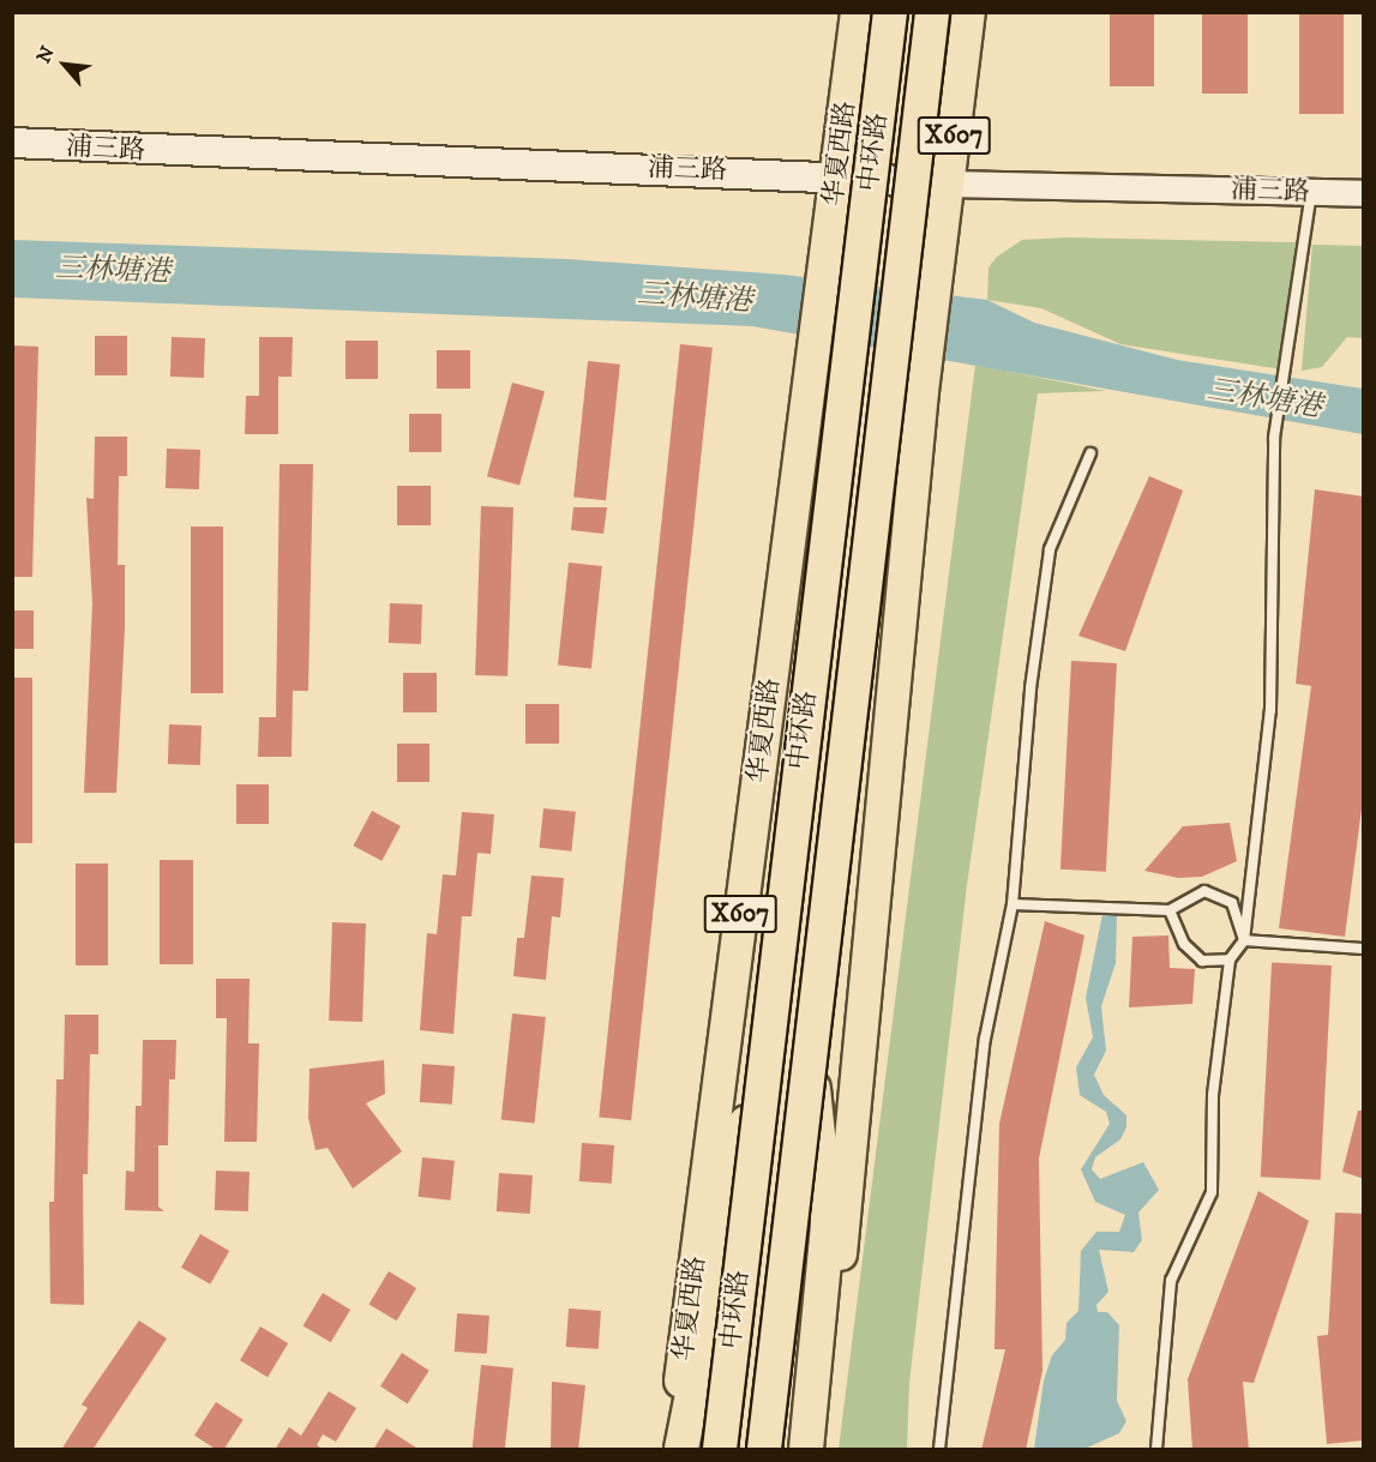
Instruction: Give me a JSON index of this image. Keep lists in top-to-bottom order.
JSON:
{
  "streets": {
    "highway": ["中环路"],
    "main road": ["X607", "浦三路", "华夏西路"]
  },
  "crossings": [
    ["X607", "浦三路"],
    ["浦三路", "华夏西路"]
  ],
  "water": ["三林塘港"],
  "north": "top left"
}
